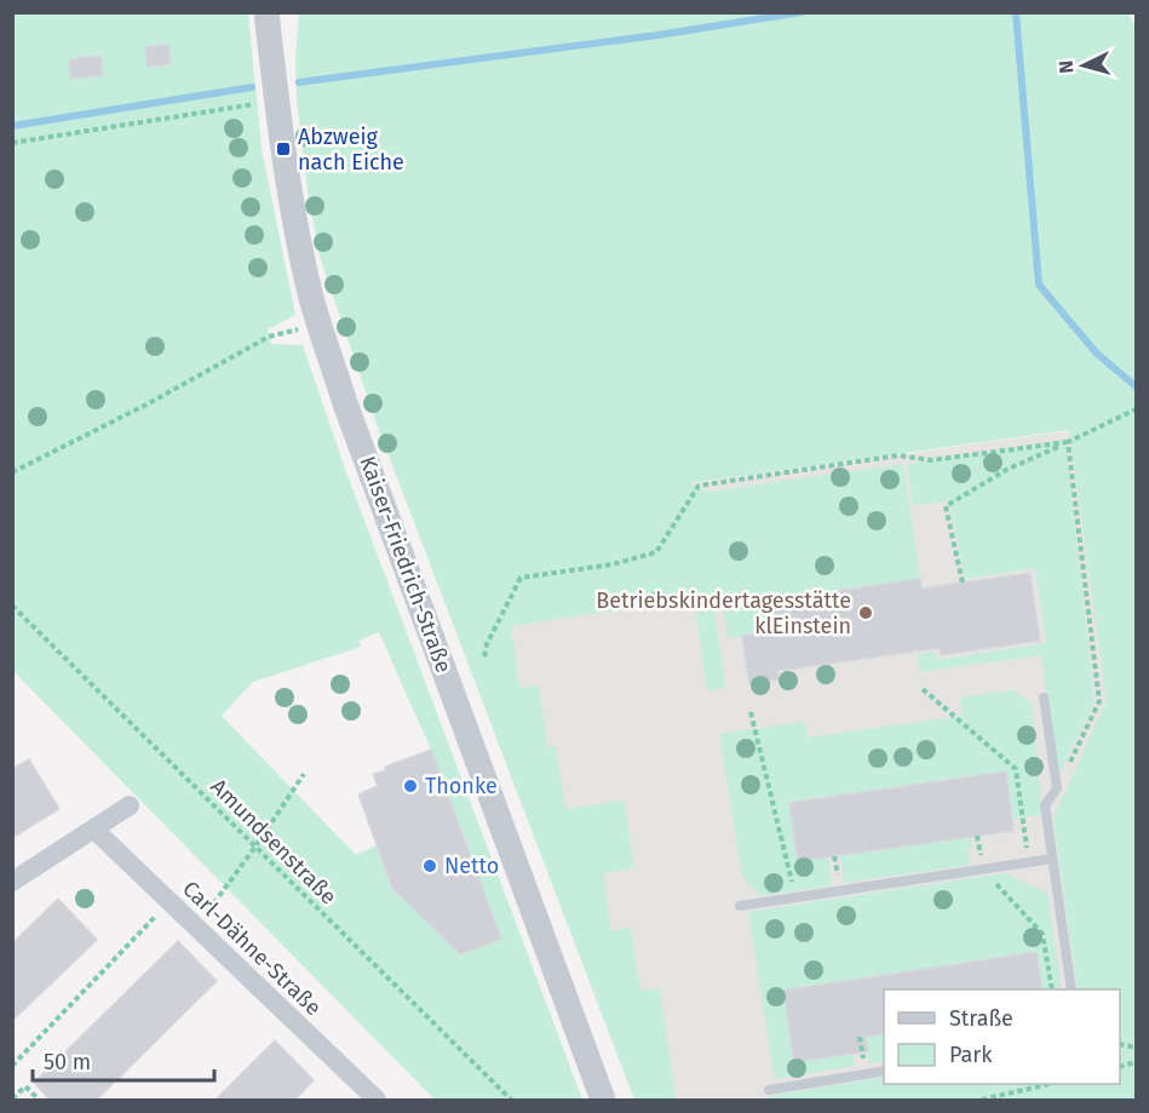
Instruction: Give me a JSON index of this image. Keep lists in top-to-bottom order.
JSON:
{
  "streets": {
    "street": ["Kaiser-Friedrich-Straße", "Carl-Dähne-Straße"],
    "path": ["Amundsenstraße"]
  },
  "places": {
    "transit": ["Abzweig nach Eiche"],
    "other": ["Betriebskindertagesstätte klEinstein", "Thonke", "Netto"]
  },
  "legend": ["Straße", "Park"],
  "scale_bar": "50 m",
  "north": "left"
}
